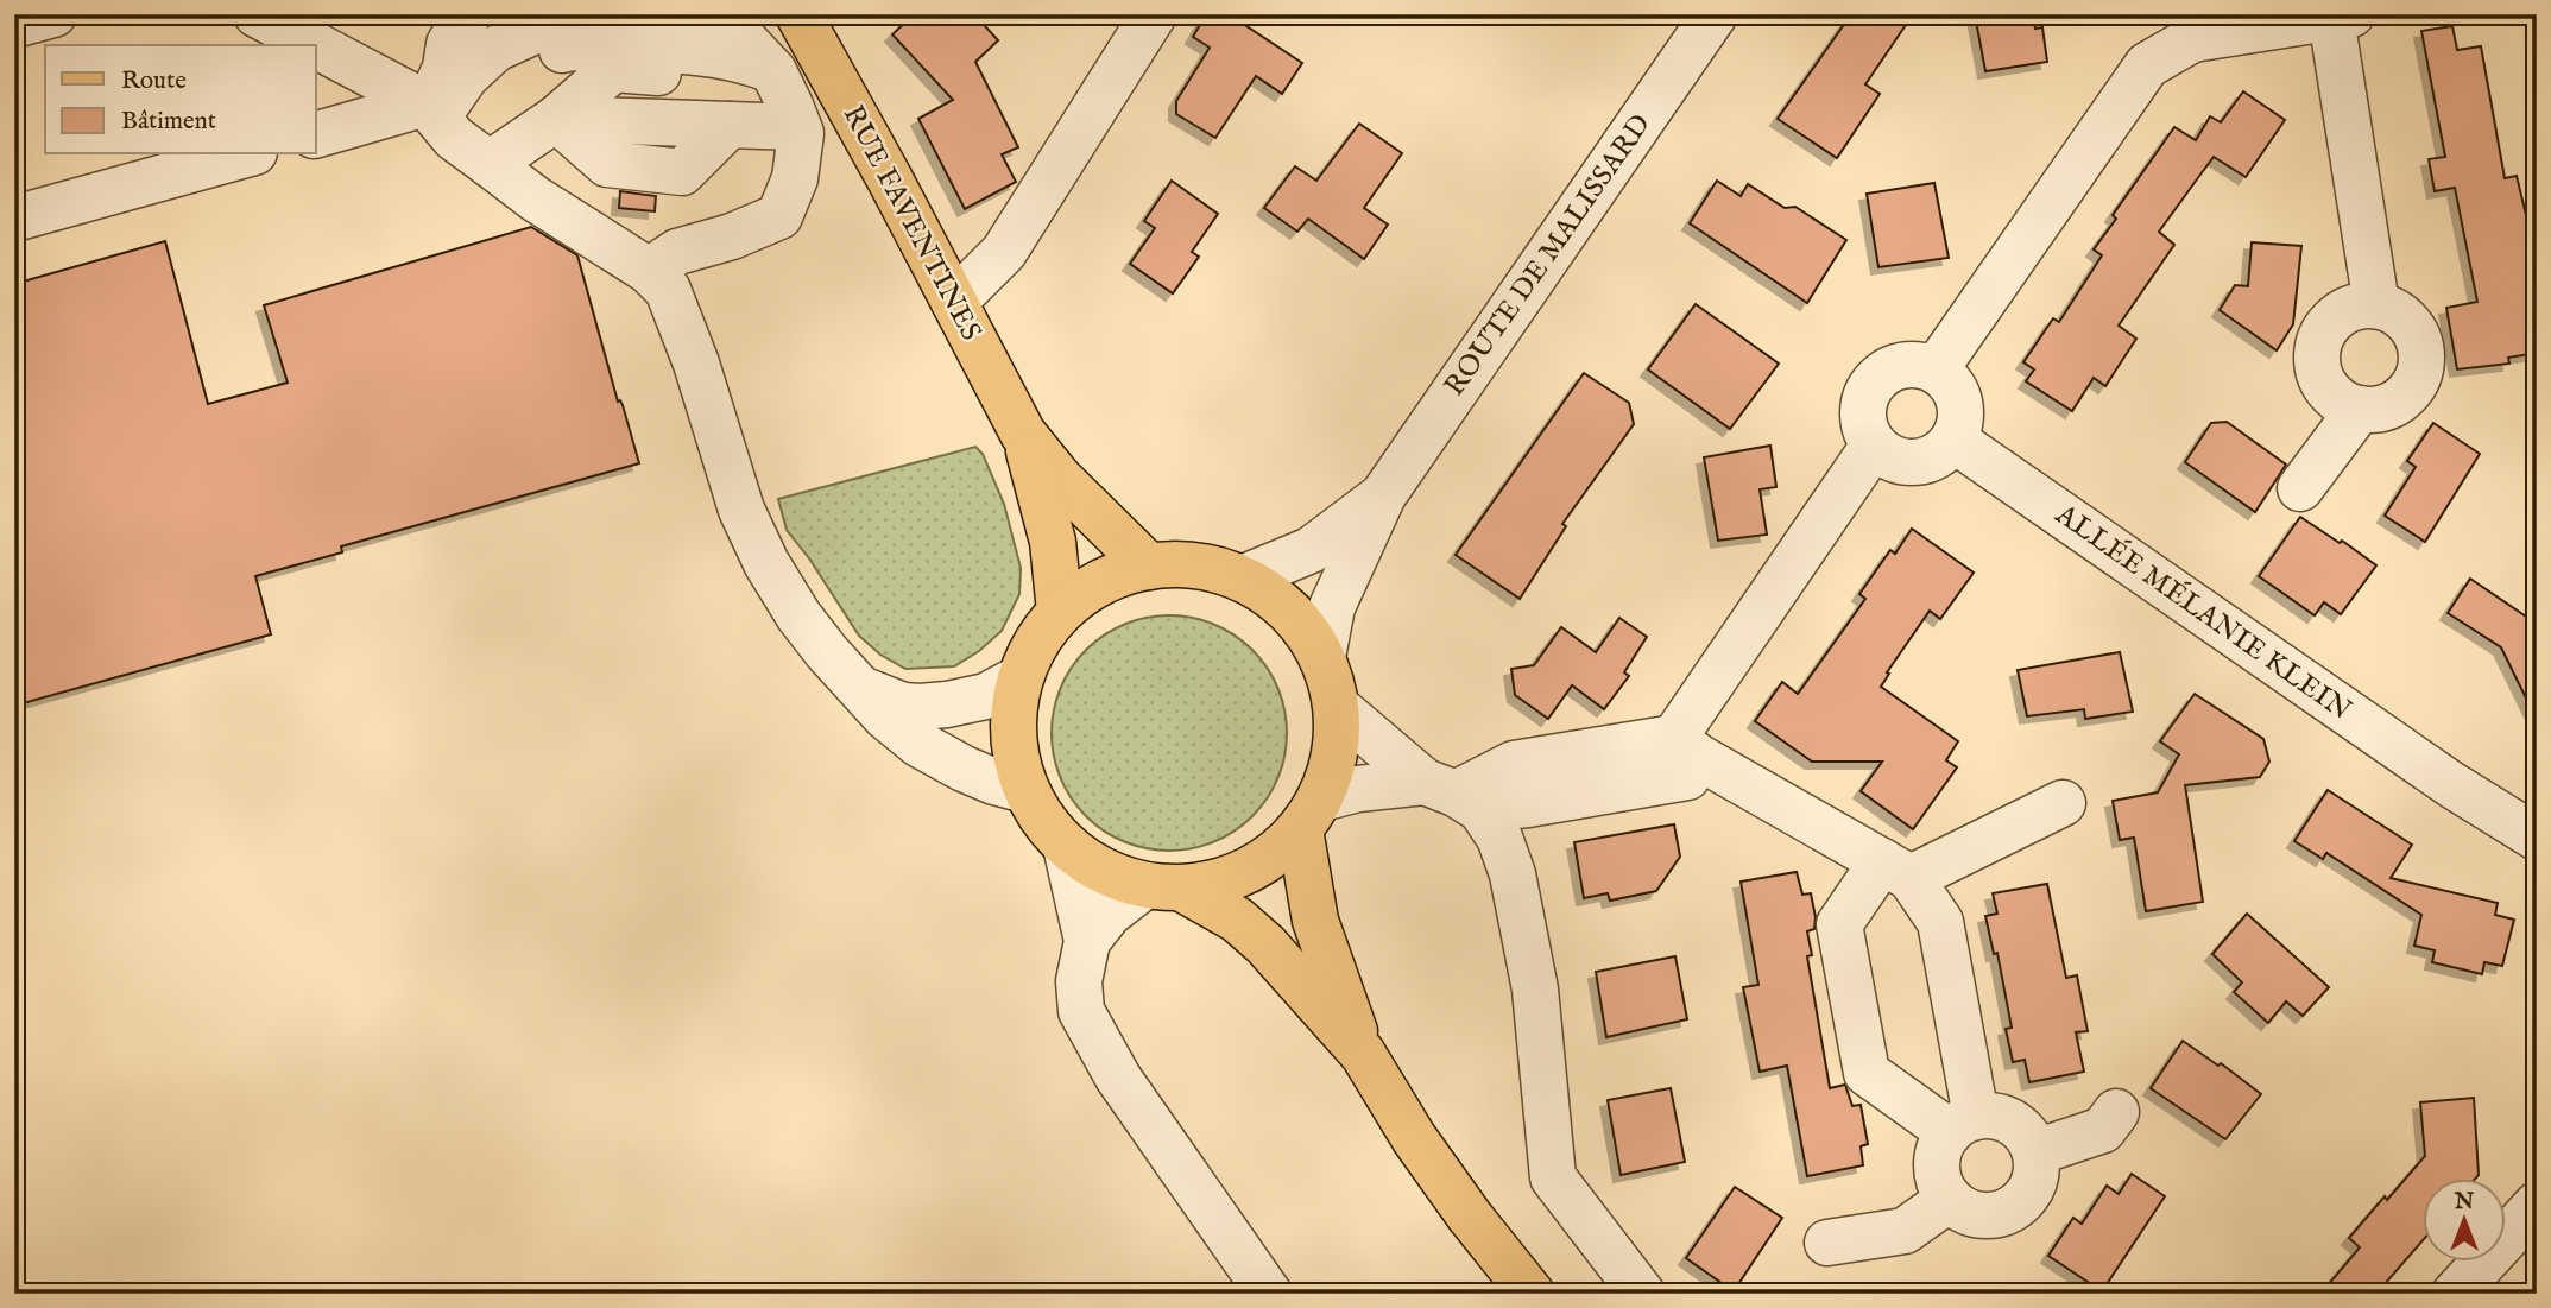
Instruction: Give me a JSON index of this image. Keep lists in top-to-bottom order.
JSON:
{
  "streets": {
    "main road": ["RUE FAVENTINES"],
    "street": ["ROUTE DE MALISSARD", "ALLÉE MÉLANIE KLEIN"]
  },
  "legend": ["Route", "Bâtiment"],
  "north": "top"
}
